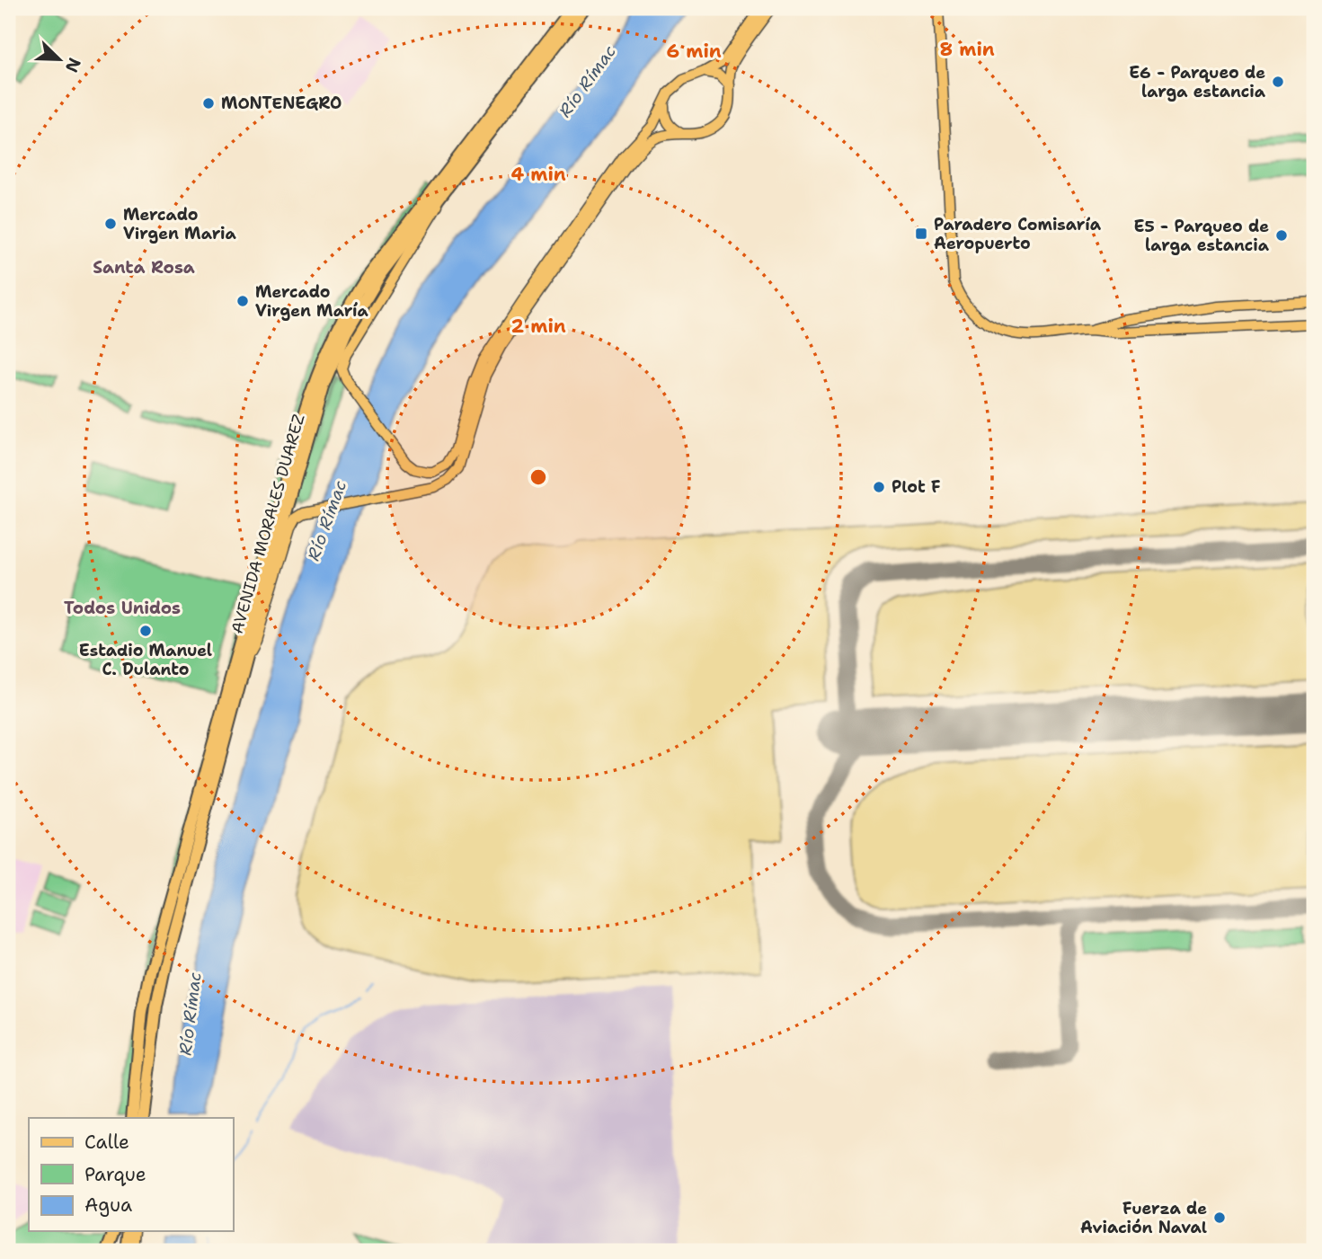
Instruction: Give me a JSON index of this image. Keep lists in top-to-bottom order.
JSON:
{
  "streets": {
    "highway": ["AVENIDA MORALES DUAREZ"]
  },
  "districts": ["Santa Rosa", "Todos Unidos"],
  "water": ["Río Rímac"],
  "places": {
    "other": [
      "E6 - Parqueo de larga estancia",
      "MONTENEGRO",
      "Mercado Virgen Maria",
      "E5 - Parqueo de larga estancia",
      "Mercado Virgen María",
      "Plot F",
      "Estadio Manuel C. Dulanto",
      "Fuerza de Aviación Naval"
    ],
    "transit": ["Paradero Comisaría Aeropuerto"]
  },
  "legend": ["Calle", "Parque", "Agua"],
  "north": "bottom right",
  "rings": [
    "8 min",
    "6 min",
    "4 min",
    "2 min"
  ]
}
